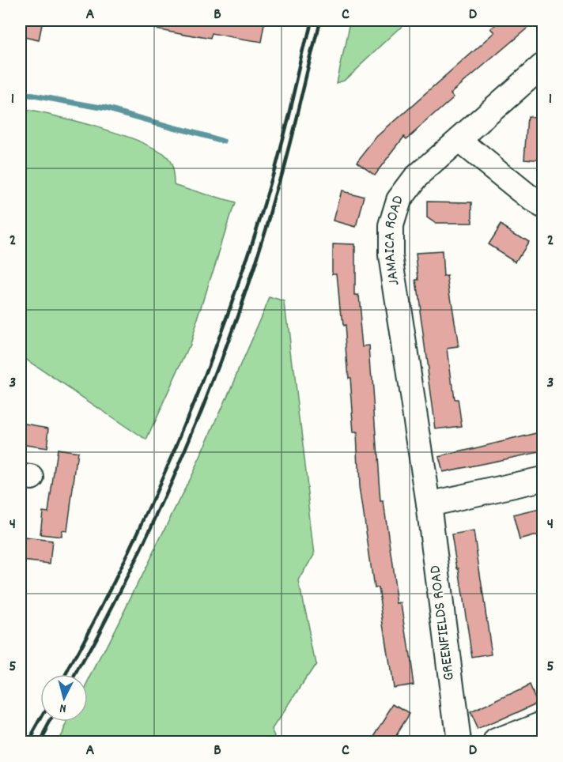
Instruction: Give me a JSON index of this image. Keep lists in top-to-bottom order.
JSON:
{
  "streets": {
    "street": ["JAMAICA ROAD", "GREENFIELDS ROAD"]
  },
  "crossings": [
    ["JAMAICA ROAD", "GREENFIELDS ROAD"]
  ],
  "north": "bottom",
  "grid": {
    "columns": [
      "A",
      "B",
      "C",
      "D"
    ],
    "rows": [
      "1",
      "2",
      "3",
      "4",
      "5"
    ]
  }
}
